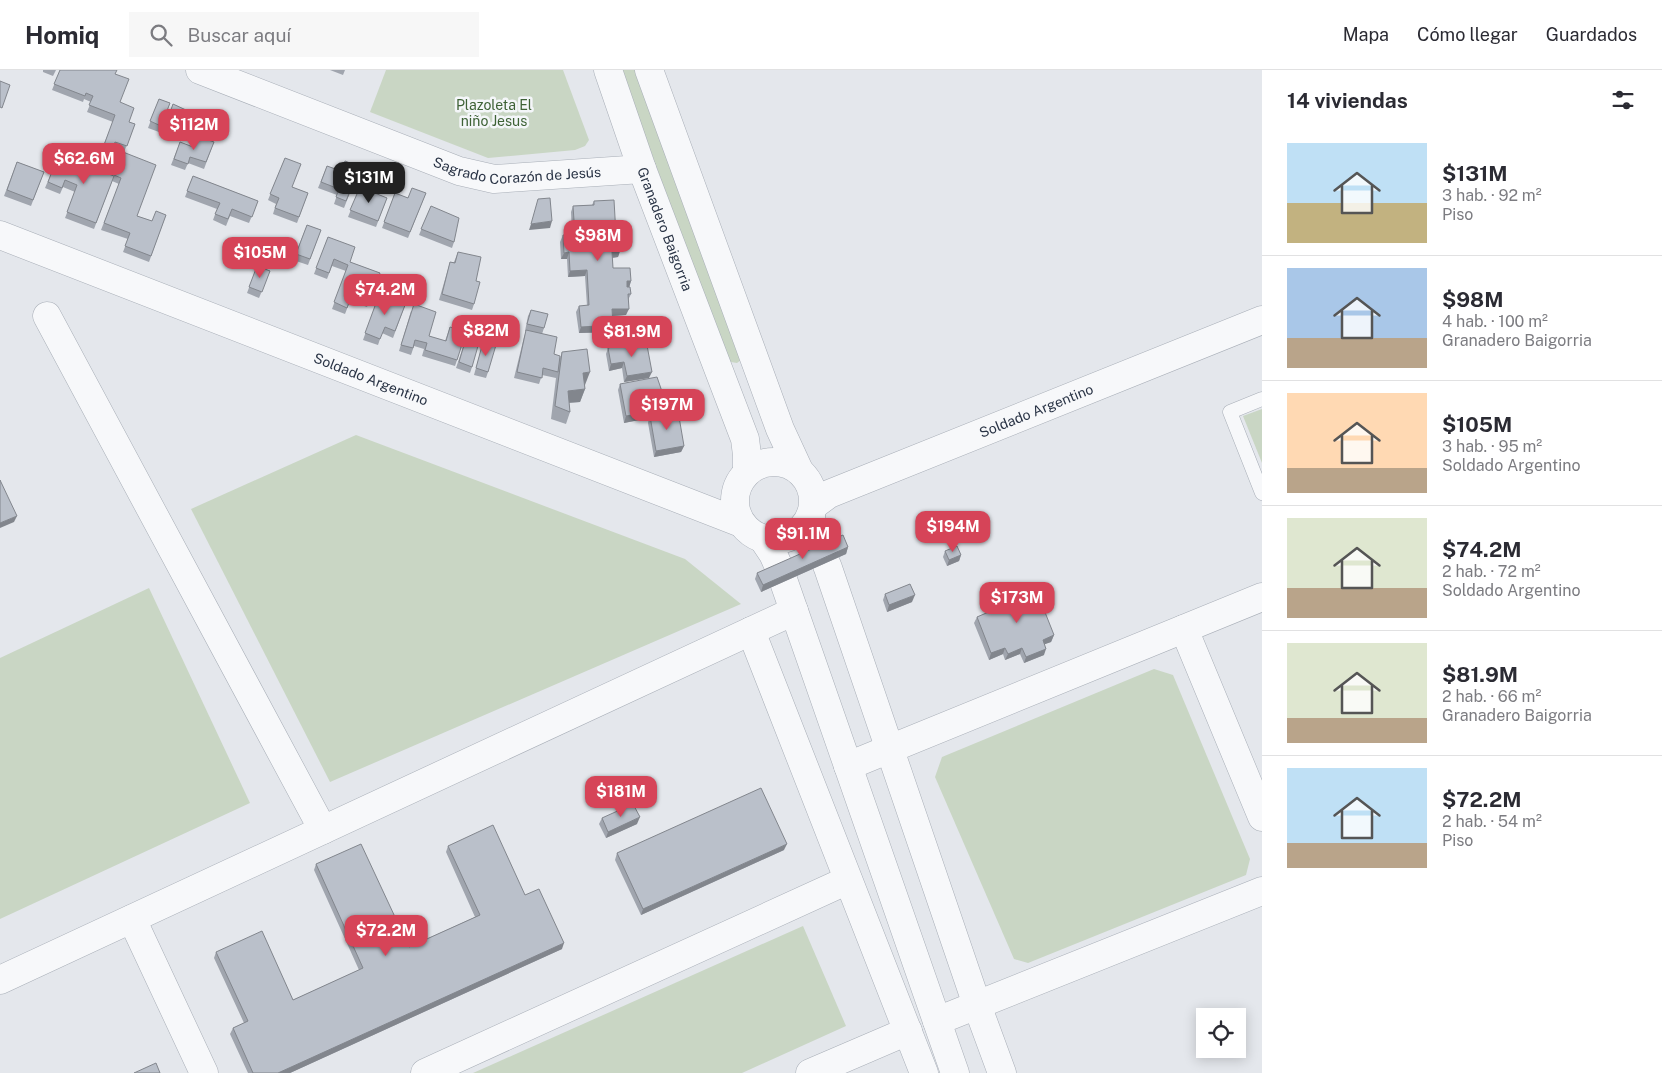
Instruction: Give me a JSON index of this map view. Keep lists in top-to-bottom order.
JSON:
{
  "streets": {
    "street": ["Sagrado Corazón de Jesús", "Granadero Baigorria", "Soldado Argentino"]
  },
  "crossings": [
    ["Sagrado Corazón de Jesús", "Granadero Baigorria"],
    ["Granadero Baigorria", "Soldado Argentino"]
  ],
  "parks": ["Plazoleta El niño Jesus"],
  "page": {
    "header": "Homiq",
    "search": "Buscar aquí",
    "nav": ["Mapa", "Cómo llegar", "Guardados"],
    "heading": "14 viviendas",
    "price": [
      "$112M",
      "$62.6M",
      "$131M",
      "$98M",
      "$105M",
      "$74.2M",
      "$82M",
      "$81.9M",
      "$197M",
      "$194M",
      "$91.1M",
      "$173M",
      "$181M",
      "$72.2M"
    ],
    "list": [
      {
        "name": "$131M",
        "note": "3 hab. · 92 m² · Piso"
      },
      {
        "name": "$98M",
        "note": "4 hab. · 100 m² · Granadero Baigorria"
      },
      {
        "name": "$105M",
        "note": "3 hab. · 95 m² · Soldado Argentino"
      },
      {
        "name": "$74.2M",
        "note": "2 hab. · 72 m² · Soldado Argentino"
      },
      {
        "name": "$81.9M",
        "note": "2 hab. · 66 m² · Granadero Baigorria"
      },
      {
        "name": "$72.2M",
        "note": "2 hab. · 54 m² · Piso"
      }
    ]
  }
}
